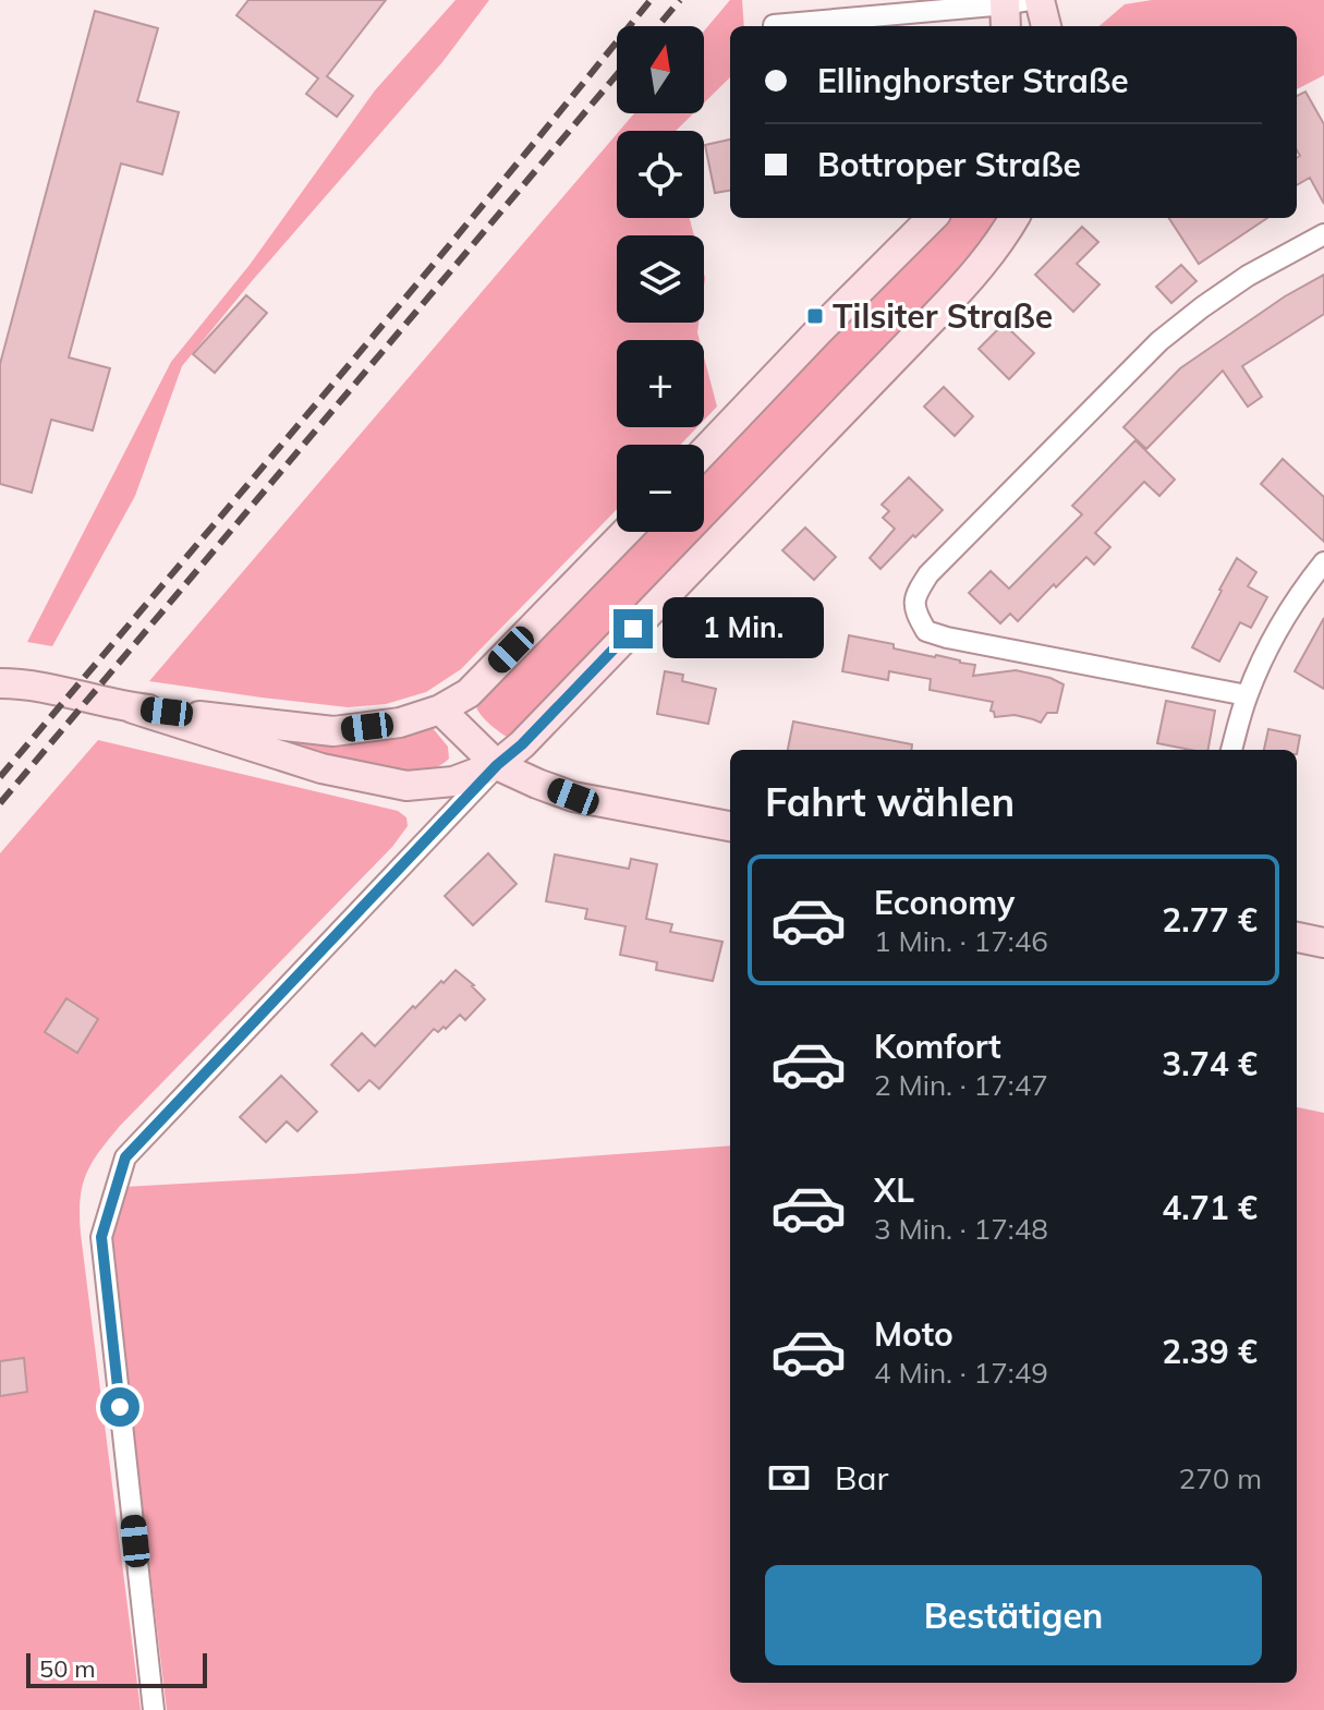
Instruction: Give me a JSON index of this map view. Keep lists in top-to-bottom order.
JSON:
{
  "places": {
    "transit": ["Tilsiter Straße"]
  },
  "scale_bar": "50 m",
  "north": "top",
  "page": {
    "map_buttons": ["+", "−"],
    "banner": ["Ellinghorster Straße", "Bottroper Straße"],
    "bubble": "1 Min.",
    "heading": "Fahrt wählen",
    "list": [
      {
        "name": "Economy",
        "note": "1 Min. · 17:46",
        "value": "2.77 €"
      },
      {
        "name": "Komfort",
        "note": "2 Min. · 17:47",
        "value": "3.74 €"
      },
      {
        "name": "XL",
        "note": "3 Min. · 17:48",
        "value": "4.71 €"
      },
      {
        "name": "Moto",
        "note": "4 Min. · 17:49",
        "value": "2.39 €"
      }
    ],
    "pay": ["Bar", "270 m"],
    "buttons": "Bestätigen",
    "scale": "50 m"
  }
}
